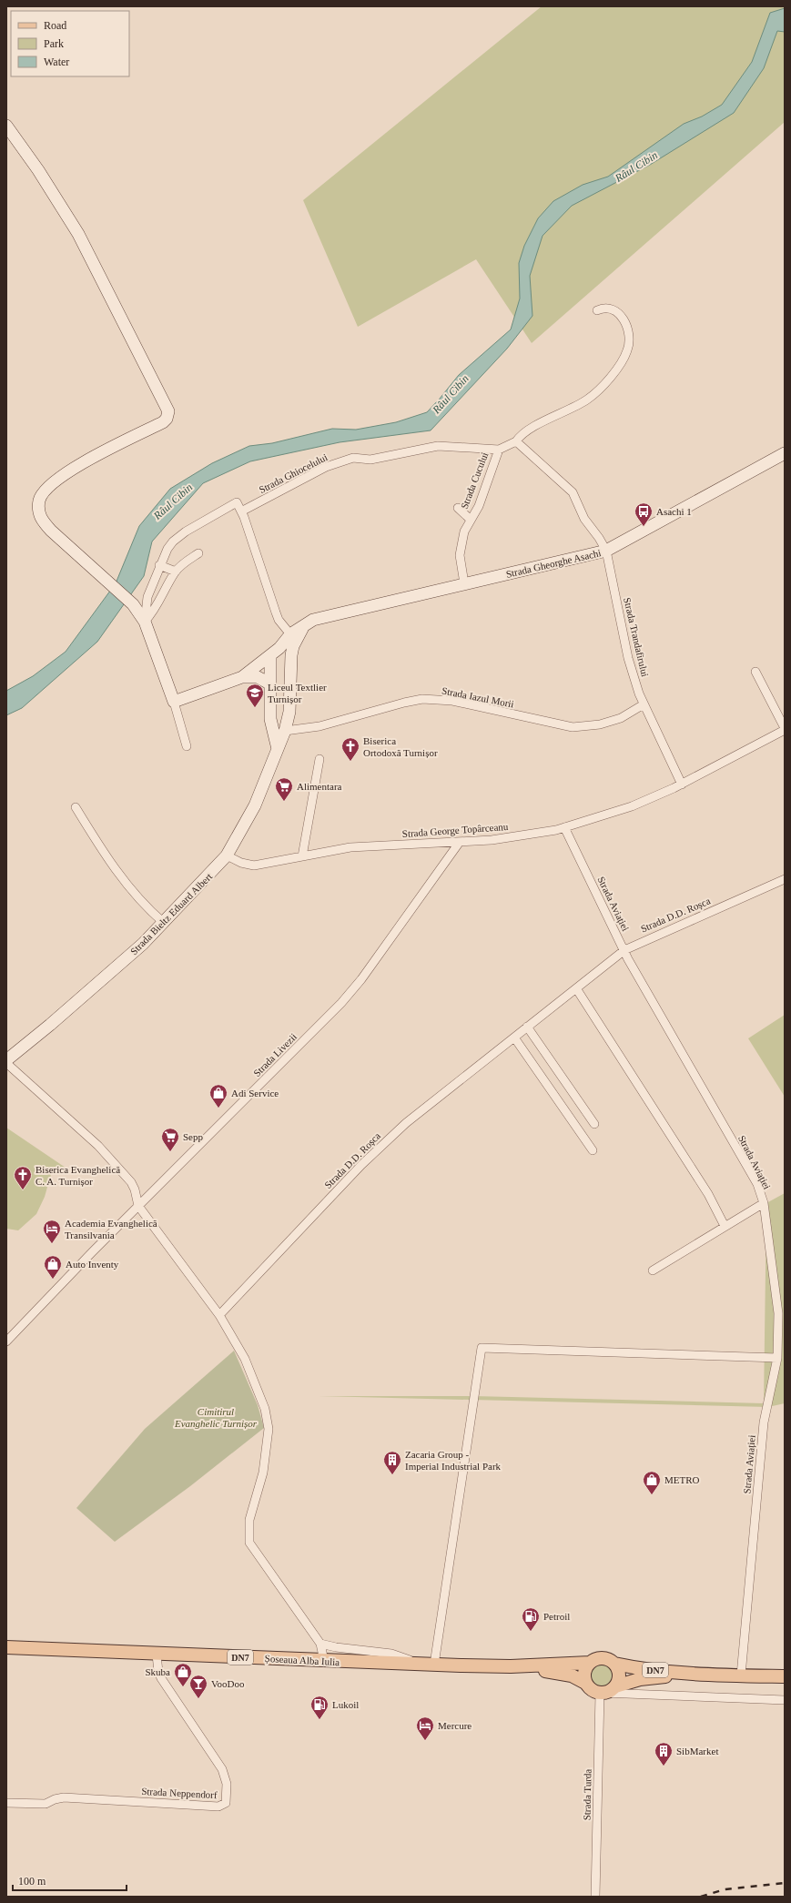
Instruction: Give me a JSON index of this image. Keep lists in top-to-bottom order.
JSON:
{
  "streets": {
    "main road": ["DN7", "Șoseaua Alba Iulia"],
    "street": [
      "Strada Ghiocelului",
      "Strada Cucului",
      "Strada Gheorghe Asachi",
      "Strada Trandafirului",
      "Strada Iazul Morii",
      "Strada George Topârceanu",
      "Strada Aviației",
      "Strada Bieltz Eduard Albert",
      "Strada D.D. Roșca",
      "Strada Livezii",
      "Strada Neppendorf",
      "Strada Turda"
    ]
  },
  "crossings": [
    ["Strada Ghiocelului", "Strada Cucului"],
    ["Strada Cucului", "Strada Gheorghe Asachi"],
    ["Strada Gheorghe Asachi", "Strada Trandafirului"],
    ["Strada Gheorghe Asachi", "Strada Bieltz Eduard Albert"],
    ["Strada Trandafirului", "Strada Iazul Morii"],
    ["Strada Trandafirului", "Strada George Topârceanu"],
    ["Strada Iazul Morii", "Strada Bieltz Eduard Albert"],
    ["Strada George Topârceanu", "Strada Aviației"],
    ["Strada George Topârceanu", "Strada Bieltz Eduard Albert"],
    ["Strada George Topârceanu", "Strada Livezii"],
    ["Strada Aviației", "Strada D.D. Roșca"],
    ["Strada Aviației", "DN7"],
    ["DN7", "Șoseaua Alba Iulia"],
    ["DN7", "Strada Turda"],
    ["Șoseaua Alba Iulia", "Strada Neppendorf"],
    ["Șoseaua Alba Iulia", "Strada Turda"]
  ],
  "water": ["Râul Cibin"],
  "parks": ["Cimitirul Evanghelic Turnișor"],
  "places": {
    "bus stop": ["Asachi 1"],
    "school or university": ["Liceul Textlier Turnișor"],
    "church": ["Biserica Ortodoxă Turnișor", "Biserica Evanghelică C. A. Turnișor"],
    "supermarket": ["Alimentara", "Sepp"],
    "shop": [
      "Adi Service",
      "Auto Inventy",
      "METRO",
      "Skuba"
    ],
    "hotel": ["Academia Evanghelică Transilvania", "Mercure"],
    "building": ["Zacaria Group - Imperial Industrial Park", "SibMarket"],
    "fuel station": ["Petroil", "Lukoil"],
    "bar": ["VooDoo"]
  },
  "legend": ["Road", "Park", "Water"],
  "scale_bar": "100 m"
}
